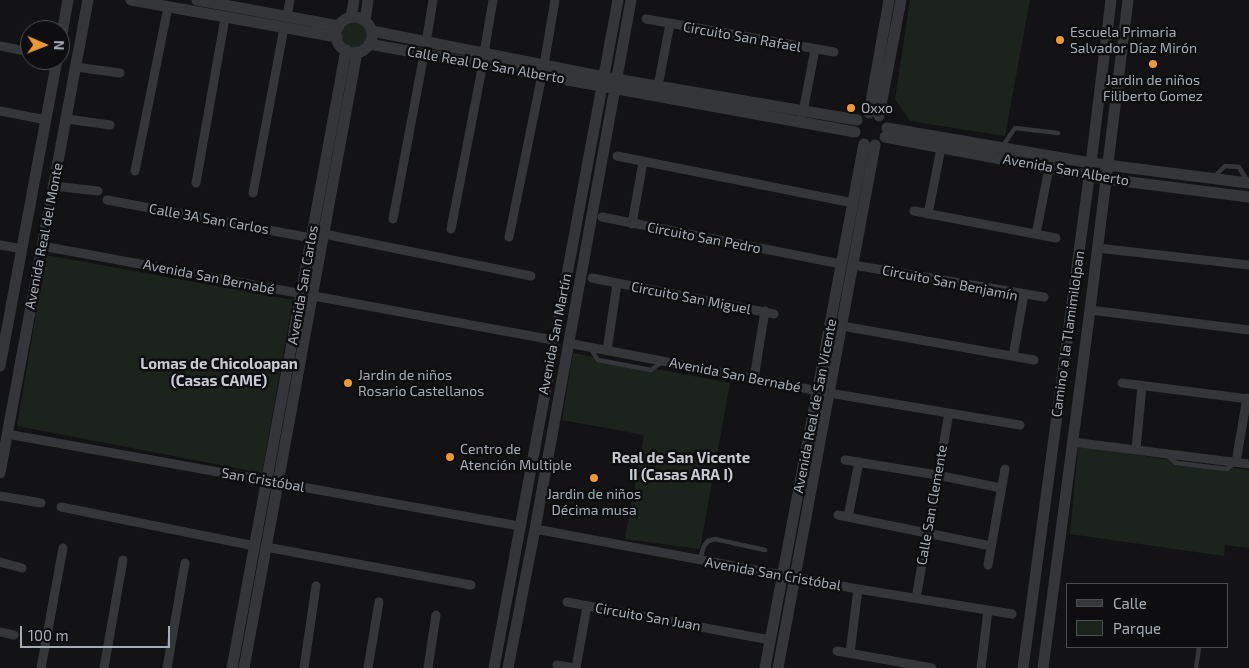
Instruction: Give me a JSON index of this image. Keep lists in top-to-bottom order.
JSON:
{
  "streets": {
    "street": [
      "Circuito San Rafael",
      "Calle Real De San Alberto",
      "Avenida San Alberto",
      "Calle 3A San Carlos",
      "Avenida Real del Monte",
      "Circuito San Pedro",
      "Avenida San Bernabé",
      "Circuito San Benjamín",
      "Avenida San Carlos",
      "Circuito San Miguel",
      "Avenida San Martín",
      "Camino a la Tlamimilolpan",
      "Avenida Real de San Vicente",
      "San Cristóbal",
      "Calle San Clemente",
      "Avenida San Cristóbal",
      "Circuito San Juan"
    ]
  },
  "crossings": [
    ["Calle Real De San Alberto", "Avenida San Carlos"],
    ["Calle Real De San Alberto", "Avenida San Martín"],
    ["Avenida San Alberto", "Camino a la Tlamimilolpan"],
    ["Avenida San Alberto", "Avenida Real de San Vicente"],
    ["Calle 3A San Carlos", "Avenida San Carlos"],
    ["Avenida Real del Monte", "Avenida San Bernabé"],
    ["Avenida Real del Monte", "San Cristóbal"],
    ["Circuito San Pedro", "Circuito San Benjamín"],
    ["Circuito San Pedro", "Avenida Real de San Vicente"],
    ["Avenida San Bernabé", "Avenida San Carlos"],
    ["Avenida San Bernabé", "Circuito San Miguel"],
    ["Avenida San Bernabé", "Avenida San Martín"],
    ["Avenida San Bernabé", "Avenida Real de San Vicente"],
    ["Avenida San Bernabé", "Calle San Clemente"],
    ["Circuito San Benjamín", "Avenida Real de San Vicente"],
    ["Avenida San Carlos", "San Cristóbal"],
    ["Avenida San Martín", "San Cristóbal"],
    ["Avenida San Martín", "Avenida San Cristóbal"],
    ["Avenida Real de San Vicente", "Avenida San Cristóbal"],
    ["Avenida Real de San Vicente", "Circuito San Juan"],
    ["Calle San Clemente", "Avenida San Cristóbal"]
  ],
  "districts": ["Lomas de Chicoloapan (Casas CAME)", "Real de San Vicente II (Casas ARA I)"],
  "places": [
    "Escuela Primaria Salvador Díaz Mirón",
    "Jardin de niños Filiberto Gomez",
    "Oxxo",
    "Jardin de niños Rosario Castellanos",
    "Centro de Atención Multiple",
    "Jardin de niños Décima musa"
  ],
  "legend": ["Calle", "Parque"],
  "scale_bar": "100 m",
  "north": "right"
}
